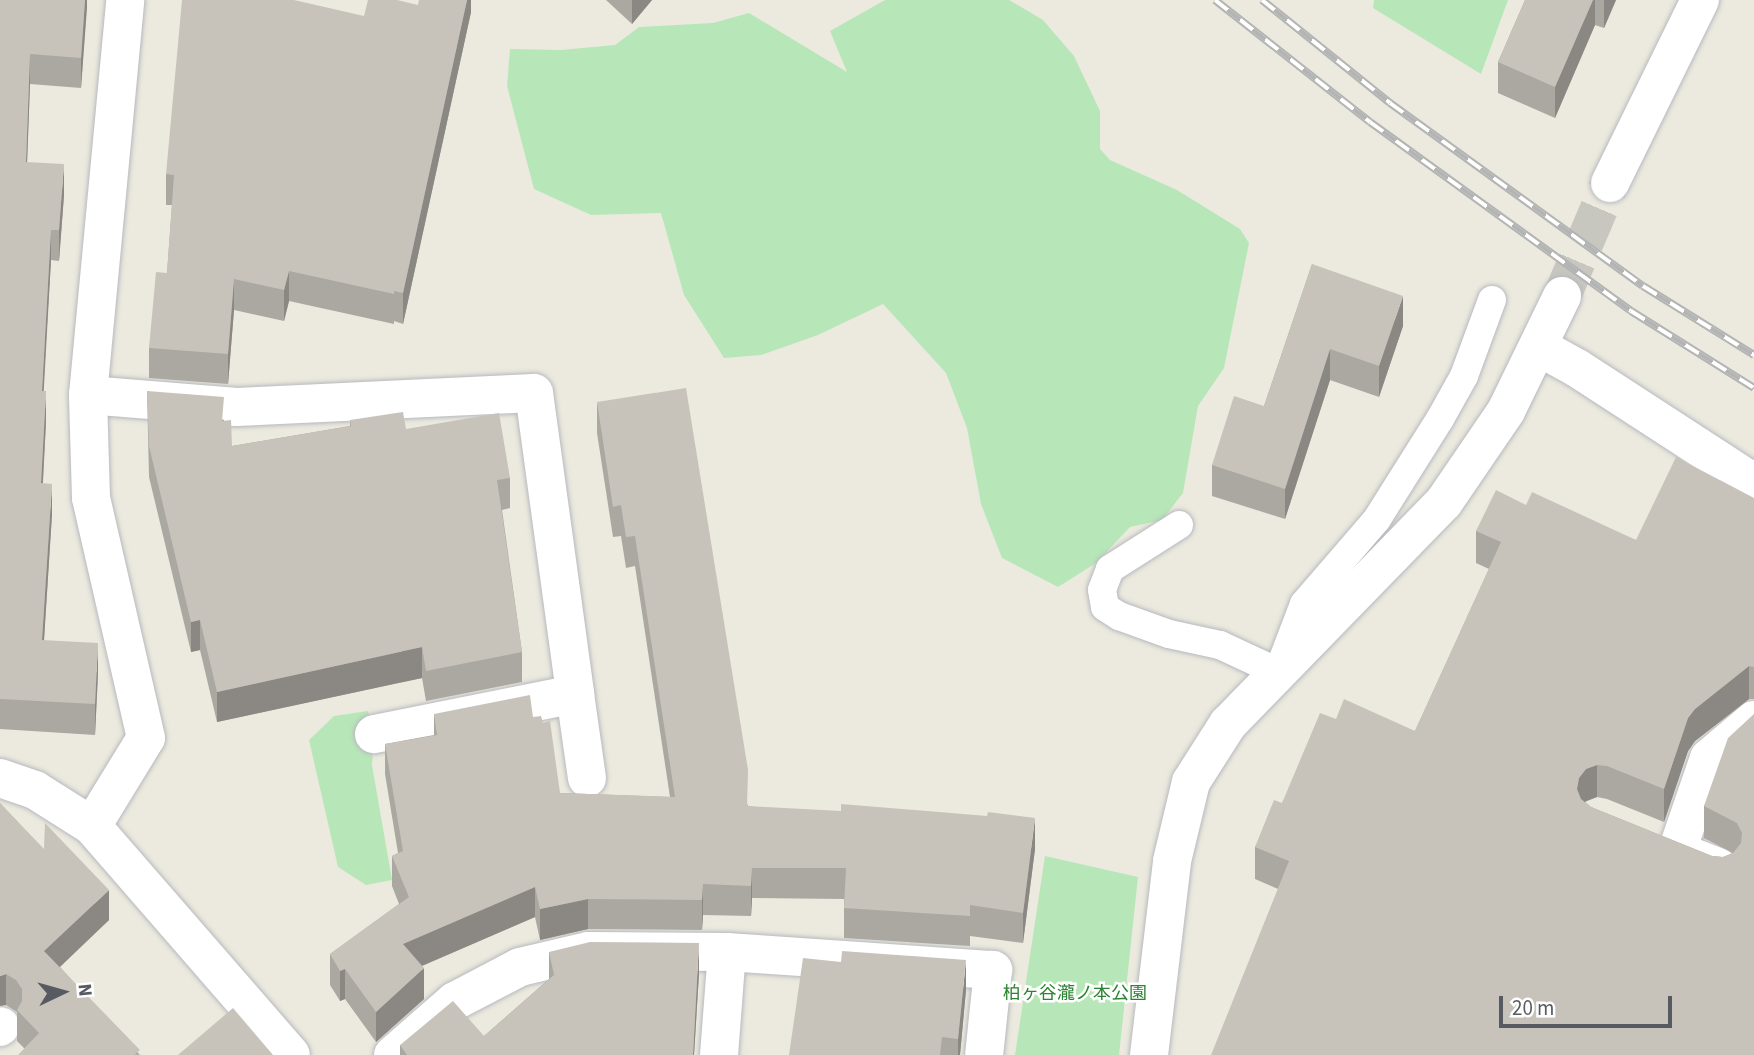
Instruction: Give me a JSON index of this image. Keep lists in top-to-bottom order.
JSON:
{
  "parks": ["柏ヶ谷瀧ノ本公園"],
  "scale_bar": "20 m",
  "north": "right"
}
